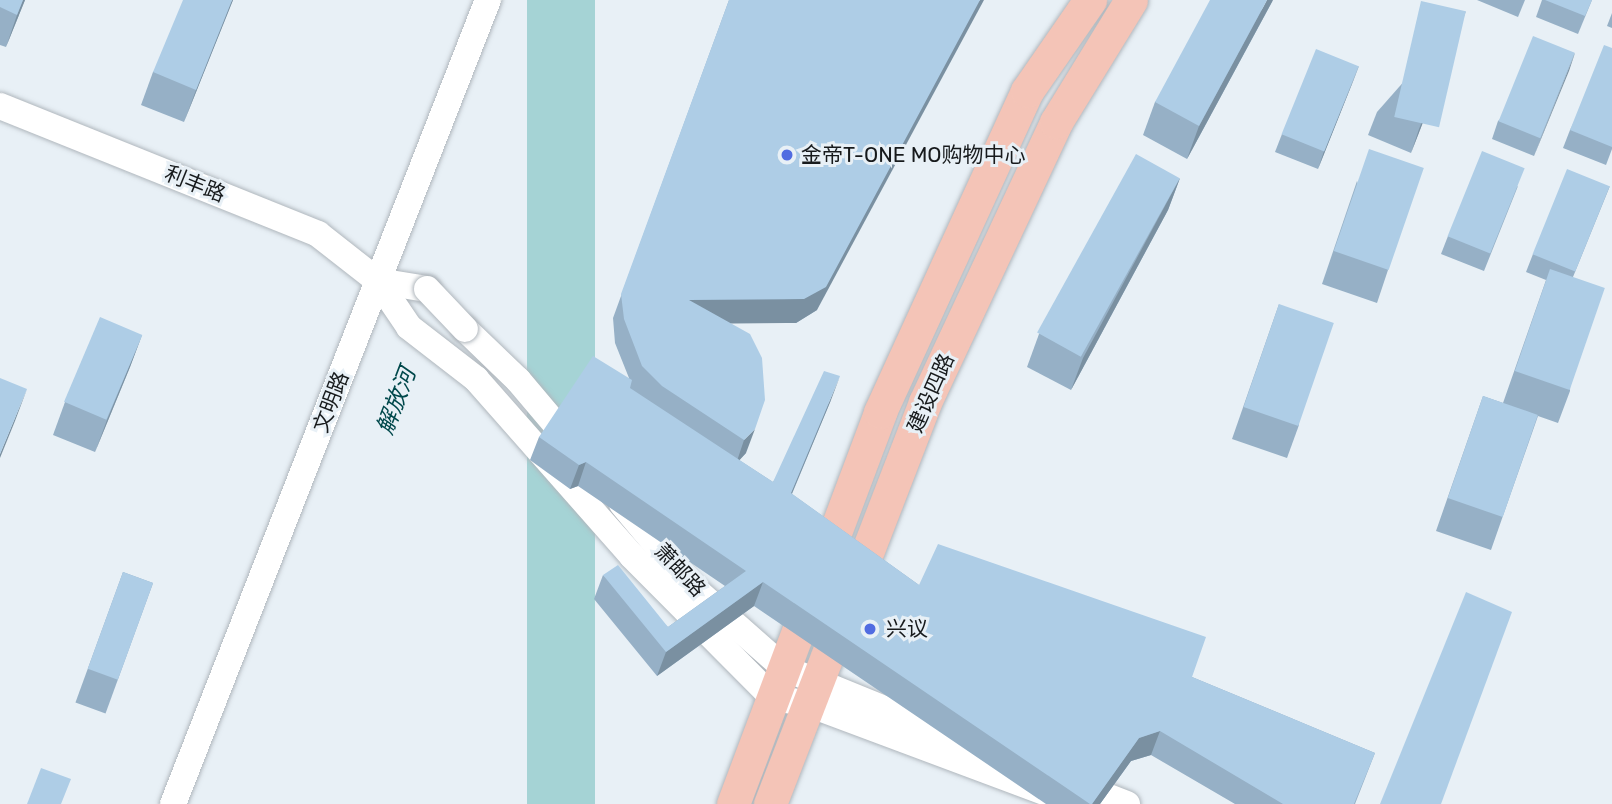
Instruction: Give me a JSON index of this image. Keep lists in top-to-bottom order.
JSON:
{
  "streets": {
    "main road": ["建设四路"],
    "street": ["利丰路", "文明路", "萧邮路"]
  },
  "crossings": [
    ["利丰路", "文明路"],
    ["建设四路", "萧邮路"]
  ],
  "water": ["解放河"],
  "places": ["金帝T-ONE MO购物中心", "兴议"]
}
